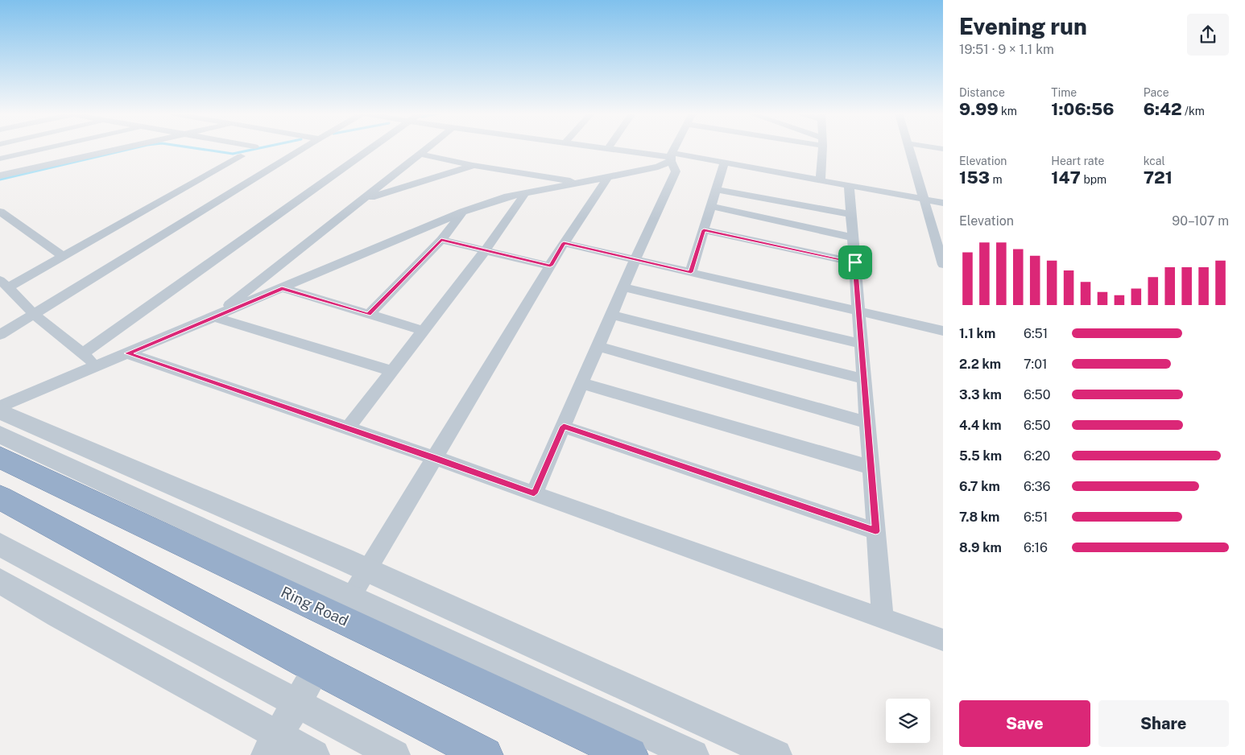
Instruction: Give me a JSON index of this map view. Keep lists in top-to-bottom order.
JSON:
{
  "streets": {
    "highway": ["Ring Road"]
  },
  "page": {
    "heading": ["Evening run", "19:51 · 9 × 1.1 km"],
    "stats": [
      ["Distance", "9.99 km"],
      ["Time", "1:06:56"],
      ["Pace", "6:42 /km"],
      ["Elevation", "153 m"],
      ["Heart rate", "147 bpm"],
      ["kcal", "721"]
    ],
    "chart": ["Elevation", "90–107 m"],
    "list": [
      {
        "name": "1.1 km",
        "note": "6:51"
      },
      {
        "name": "2.2 km",
        "note": "7:01"
      },
      {
        "name": "3.3 km",
        "note": "6:50"
      },
      {
        "name": "4.4 km",
        "note": "6:50"
      },
      {
        "name": "5.5 km",
        "note": "6:20"
      },
      {
        "name": "6.7 km",
        "note": "6:36"
      },
      {
        "name": "7.8 km",
        "note": "6:51"
      },
      {
        "name": "8.9 km",
        "note": "6:16"
      }
    ],
    "buttons": ["Save", "Share"]
  }
}
